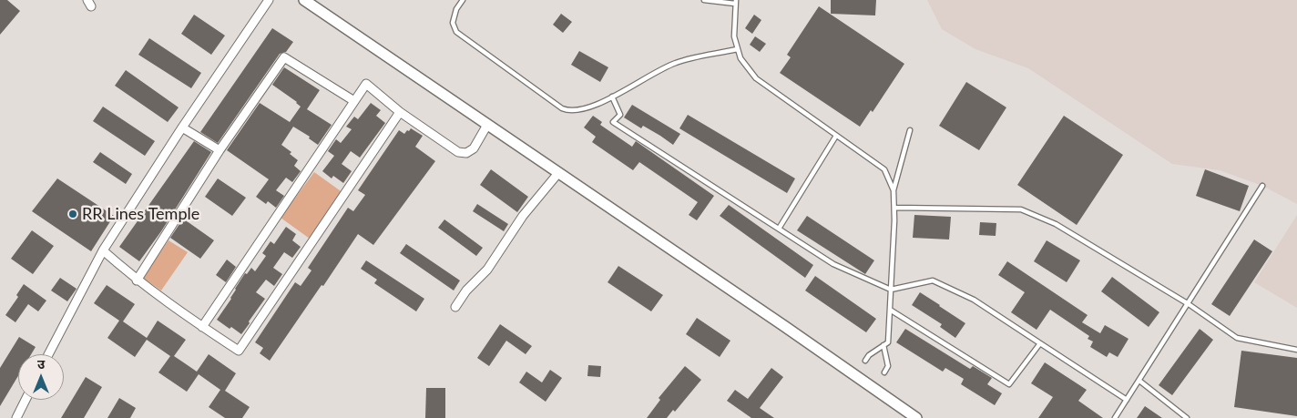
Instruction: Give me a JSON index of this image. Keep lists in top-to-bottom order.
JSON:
{
  "places": ["RR Lines Temple"],
  "north": "top"
}
